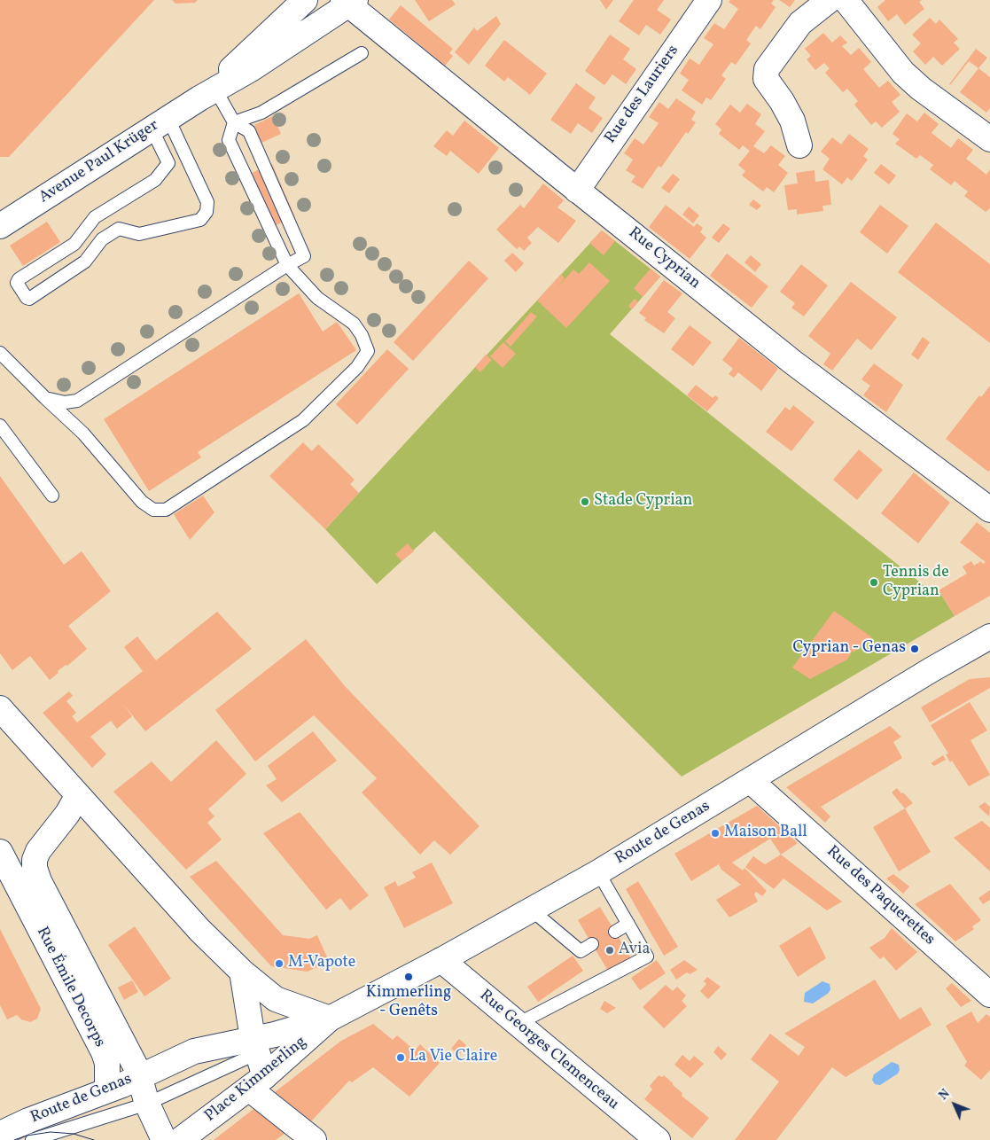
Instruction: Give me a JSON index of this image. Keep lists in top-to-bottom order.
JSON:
{
  "streets": {
    "street": [
      "Rue des Lauriers",
      "Avenue Paul Krüger",
      "Rue Cyprian",
      "Route de Genas",
      "Rue des Paquerettes",
      "Rue Émile Decorps",
      "Rue Georges Clemenceau",
      "Place Kimmerling"
    ]
  },
  "crossings": [
    ["Rue des Lauriers", "Rue Cyprian"],
    ["Avenue Paul Krüger", "Rue Cyprian"],
    ["Route de Genas", "Rue des Paquerettes"],
    ["Route de Genas", "Rue Émile Decorps"],
    ["Route de Genas", "Rue Georges Clemenceau"],
    ["Route de Genas", "Place Kimmerling"]
  ],
  "places": [
    "Stade Cyprian",
    "Tennis de Cyprian",
    "Cyprian - Genas",
    "Maison Ball",
    "Avia",
    "M-Vapote",
    "Kimmerling - Genêts",
    "La Vie Claire"
  ],
  "north": "top left"
}
